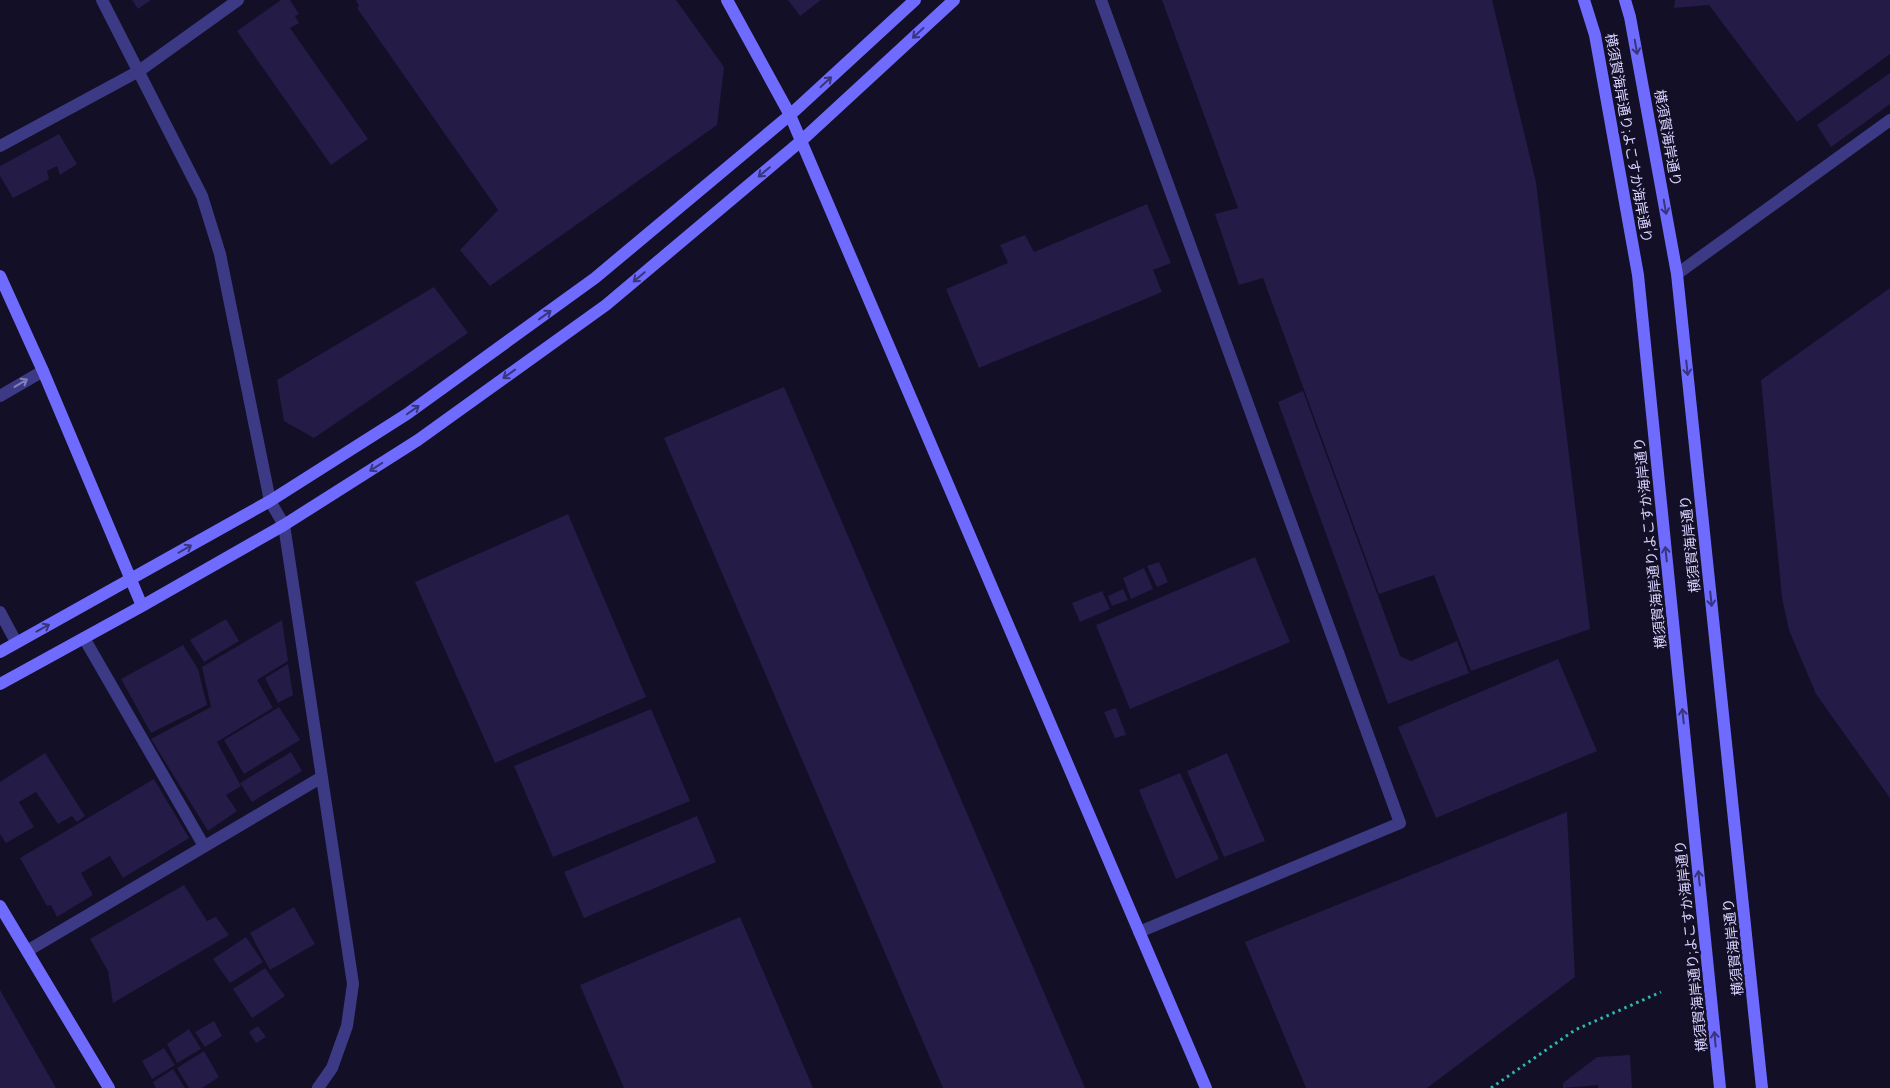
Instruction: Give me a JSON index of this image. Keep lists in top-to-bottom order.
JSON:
{
  "streets": {
    "street": ["横須賀海岸通り;よこすか海岸通り", "横須賀海岸通り"]
  },
  "one_way": ["横須賀海岸通り;よこすか海岸通り", "横須賀海岸通り"]
}
